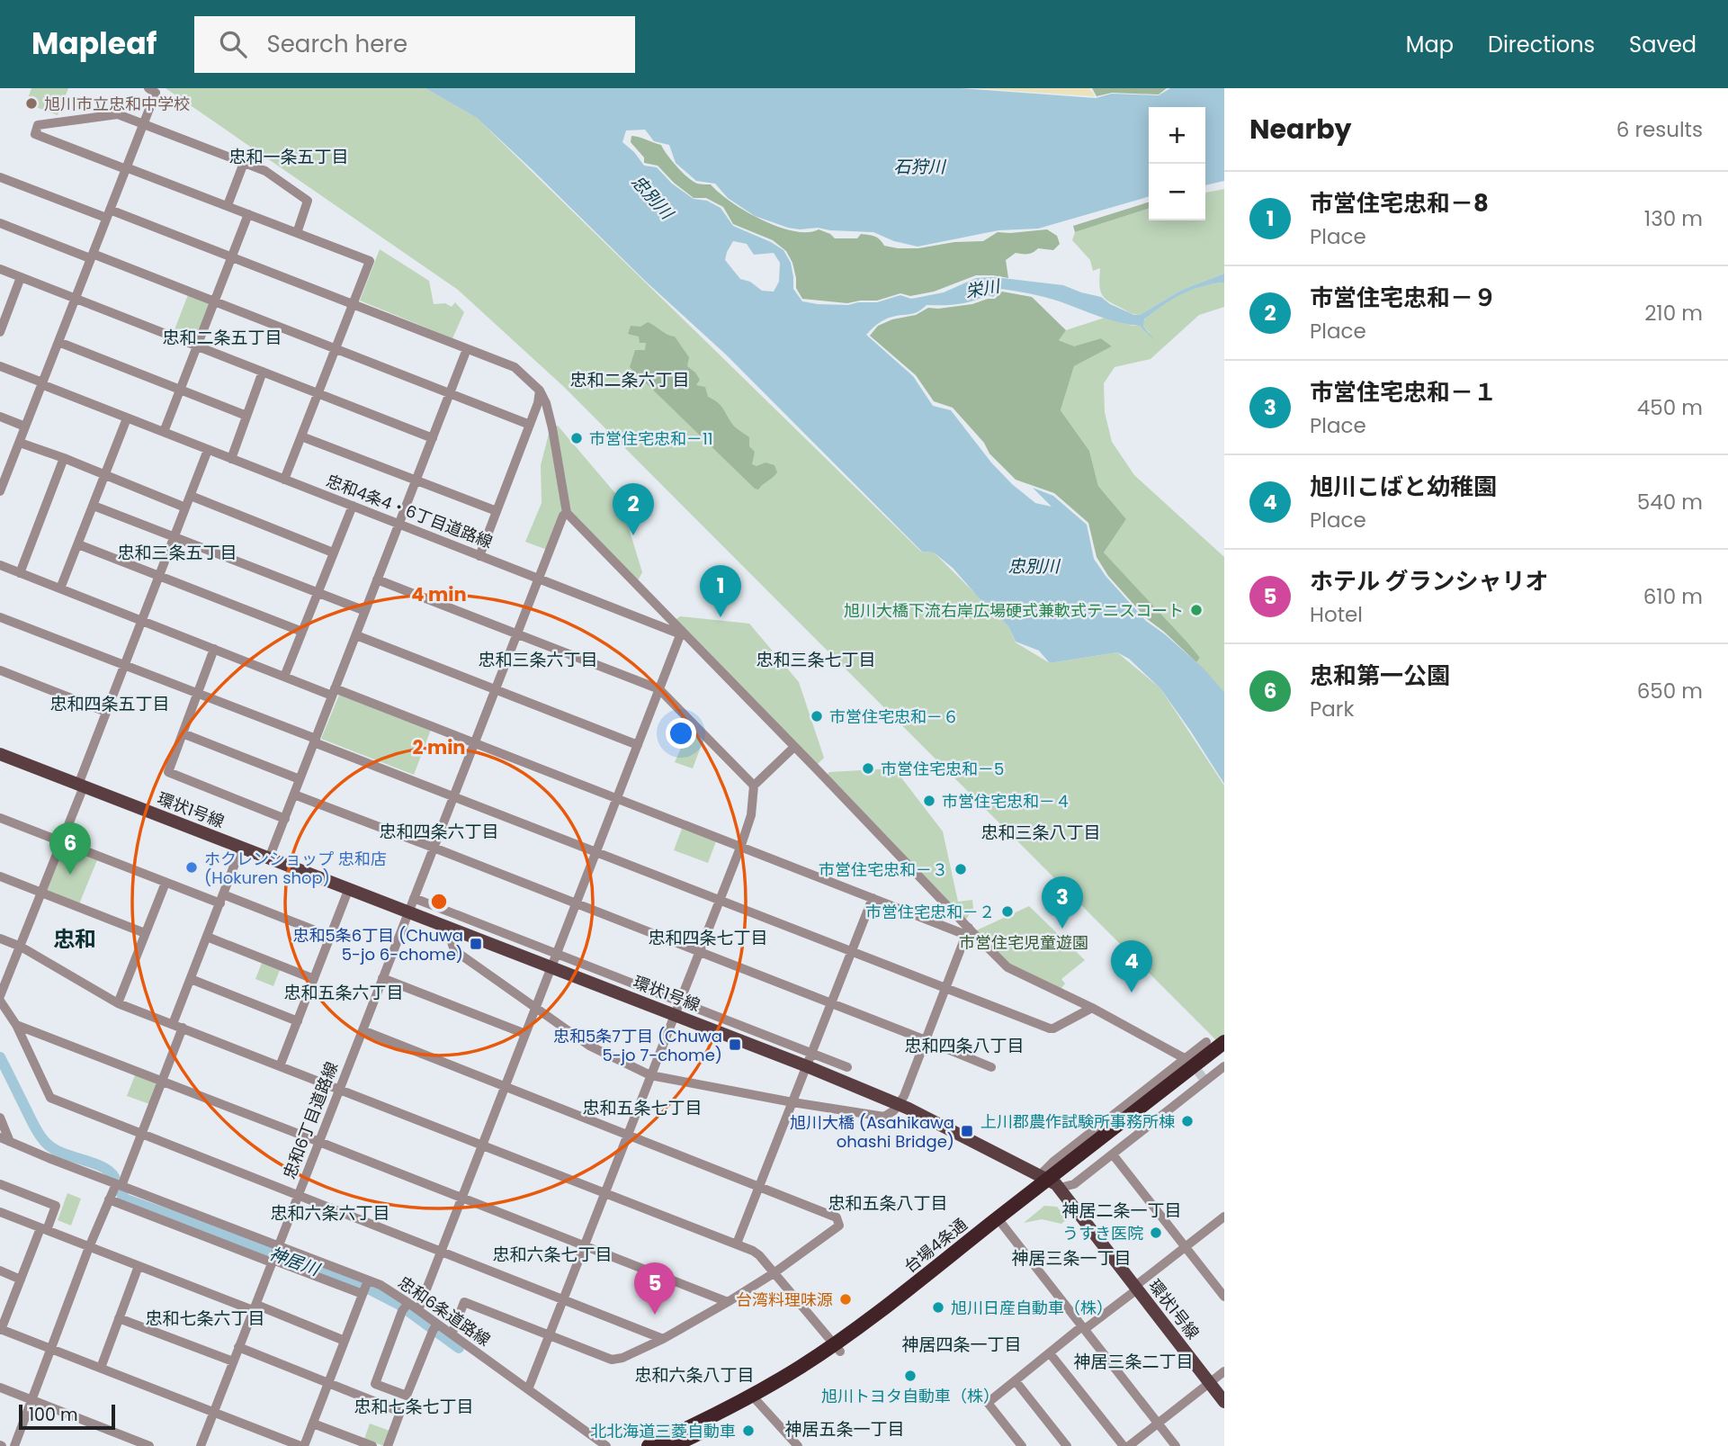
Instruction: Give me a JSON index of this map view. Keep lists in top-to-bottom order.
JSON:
{
  "streets": {
    "highway": ["台場4条通"],
    "main road": ["環状1号線"],
    "street": ["忠和4条4・6丁目道路線", "忠和6丁目道路線", "忠和6条道路線"]
  },
  "crossings": [
    ["環状1号線", "忠和6丁目道路線"],
    ["環状1号線", "台場4条通"],
    ["忠和6丁目道路線", "忠和6条道路線"]
  ],
  "districts": [
    "忠和一条五丁目",
    "忠和二条五丁目",
    "忠和二条六丁目",
    "忠和三条五丁目",
    "忠和三条六丁目",
    "忠和三条七丁目",
    "忠和四条五丁目",
    "忠和四条六丁目",
    "忠和三条八丁目",
    "忠和四条七丁目",
    "忠和",
    "忠和五条六丁目",
    "忠和四条八丁目",
    "忠和五条七丁目",
    "忠和五条八丁目",
    "神居二条一丁目",
    "忠和六条六丁目",
    "忠和六条七丁目",
    "神居三条一丁目",
    "忠和七条六丁目",
    "神居四条一丁目",
    "神居三条二丁目",
    "忠和六条八丁目",
    "忠和七条七丁目",
    "神居五条一丁目"
  ],
  "water": [
    "石狩川",
    "忠別川",
    "栄川",
    "神居川"
  ],
  "parks": ["市営住宅児童遊園"],
  "places": {
    "other": [
      "旭川市立忠和中学校",
      "市営住宅忠和－11",
      "旭川大橋下流右岸広場硬式兼軟式テニスコート",
      "市営住宅忠和－６",
      "市営住宅忠和－5",
      "市営住宅忠和－４",
      "ホクレンショップ 忠和店 (Hokuren shop)",
      "市営住宅忠和－３",
      "市営住宅忠和－２",
      "上川郡農作試験所事務所棟",
      "うすき医院",
      "台湾料理味源",
      "旭川日産自動車（株）",
      "旭川トヨタ自動車（株）",
      "北北海道三菱自動車"
    ],
    "transit": ["忠和5条6丁目 (Chuwa 5-jo 6-chome)", "忠和5条7丁目 (Chuwa 5-jo 7-chome)", "旭川大橋 (Asahikawa ohashi Bridge)"]
  },
  "scale_bar": "100 m",
  "page": {
    "header": "Mapleaf",
    "search": "Search here",
    "nav": ["Map", "Directions", "Saved"],
    "heading": ["Nearby", "6 results"],
    "map_buttons": ["+", "−"],
    "list": [
      {
        "mark": "1",
        "name": "市営住宅忠和－8",
        "note": "Place",
        "value": "130 m"
      },
      {
        "mark": "2",
        "name": "市営住宅忠和－９",
        "note": "Place",
        "value": "210 m"
      },
      {
        "mark": "3",
        "name": "市営住宅忠和－１",
        "note": "Place",
        "value": "450 m"
      },
      {
        "mark": "4",
        "name": "旭川こばと幼稚園",
        "note": "Place",
        "value": "540 m"
      },
      {
        "mark": "5",
        "name": "ホテル グランシャリオ",
        "note": "Hotel",
        "value": "610 m"
      },
      {
        "mark": "6",
        "name": "忠和第一公園",
        "note": "Park",
        "value": "650 m"
      }
    ],
    "pins": [
      "2",
      "1",
      "6",
      "3",
      "4",
      "5"
    ],
    "scale": "100 m"
  },
  "rings": ["4 min", "2 min"]
}
